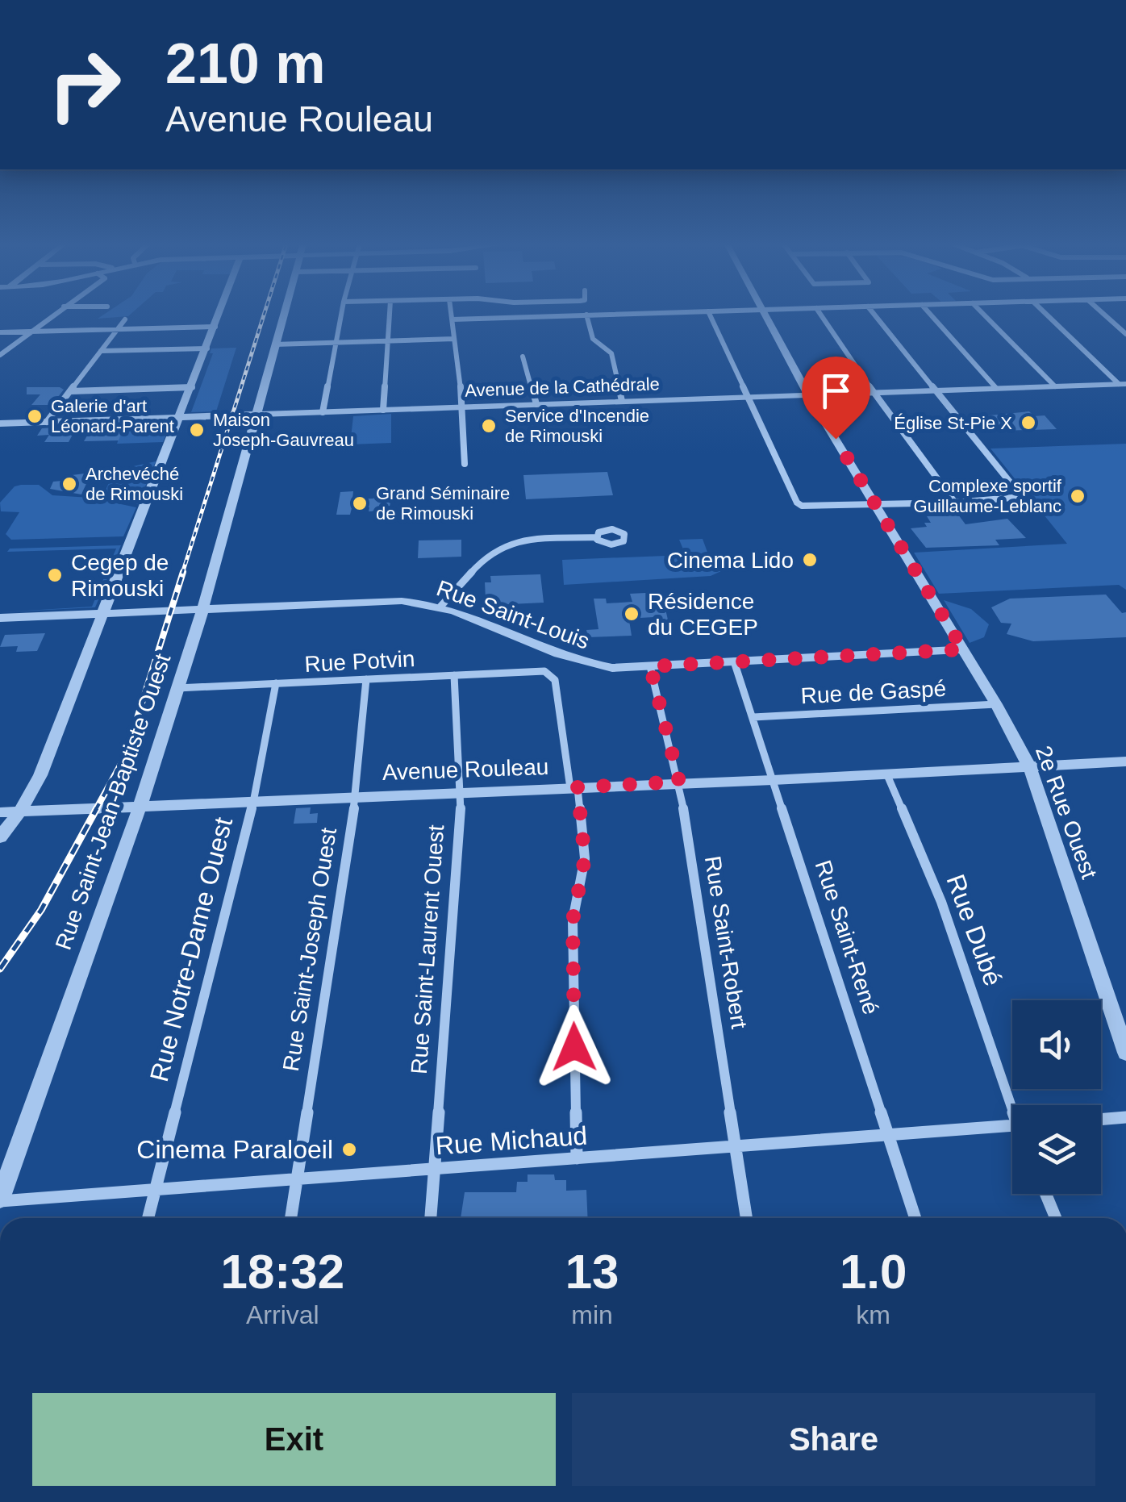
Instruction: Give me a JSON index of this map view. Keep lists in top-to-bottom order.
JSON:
{
  "streets": {
    "street": [
      "Avenue de la Cathédrale",
      "Rue Saint-Louis",
      "Rue Potvin",
      "Rue de Gaspé",
      "Avenue Rouleau",
      "Rue Saint-Jean-Baptiste Ouest",
      "2e Rue Ouest",
      "Rue Dubé",
      "Rue Saint-René",
      "Rue Saint-Robert",
      "Rue Notre-Dame Ouest",
      "Rue Saint-Joseph Ouest",
      "Rue Saint-Laurent Ouest",
      "Rue Michaud"
    ]
  },
  "crossings": [
    ["Avenue de la Cathédrale", "Rue Saint-Jean-Baptiste Ouest"],
    ["Avenue de la Cathédrale", "2e Rue Ouest"],
    ["Rue Saint-Louis", "Rue Saint-Jean-Baptiste Ouest"],
    ["Rue Saint-Louis", "2e Rue Ouest"],
    ["Rue Saint-Louis", "Rue Saint-René"],
    ["Rue Saint-Louis", "Rue Saint-Robert"],
    ["Rue Potvin", "Avenue Rouleau"],
    ["Rue Potvin", "Rue Saint-Jean-Baptiste Ouest"],
    ["Rue Potvin", "Rue Notre-Dame Ouest"],
    ["Rue Potvin", "Rue Saint-Joseph Ouest"],
    ["Rue Potvin", "Rue Saint-Laurent Ouest"],
    ["Rue de Gaspé", "2e Rue Ouest"],
    ["Rue de Gaspé", "Rue Saint-René"],
    ["Avenue Rouleau", "Rue Saint-Jean-Baptiste Ouest"],
    ["Avenue Rouleau", "2e Rue Ouest"],
    ["Avenue Rouleau", "Rue Dubé"],
    ["Avenue Rouleau", "Rue Saint-René"],
    ["Avenue Rouleau", "Rue Saint-Robert"],
    ["Avenue Rouleau", "Rue Notre-Dame Ouest"],
    ["Avenue Rouleau", "Rue Saint-Joseph Ouest"],
    ["Avenue Rouleau", "Rue Saint-Laurent Ouest"],
    ["Rue Saint-Jean-Baptiste Ouest", "Rue Michaud"],
    ["Rue Saint-René", "Rue Michaud"],
    ["Rue Saint-Robert", "Rue Michaud"],
    ["Rue Notre-Dame Ouest", "Rue Michaud"],
    ["Rue Saint-Joseph Ouest", "Rue Michaud"],
    ["Rue Saint-Laurent Ouest", "Rue Michaud"]
  ],
  "places": [
    "Galerie d'art Léonard-Parent",
    "Église St-Pie X",
    "Service d'Incendie de Rimouski",
    "Maison Joseph-Gauvreau",
    "Archevéché de Rimouski",
    "Complexe sportif Guillaume-Leblanc",
    "Grand Séminaire de Rimouski",
    "Cinema Lido",
    "Cegep de Rimouski",
    "Résidence du CEGEP",
    "Cinema Paraloeil"
  ],
  "page": {
    "turn": ["210 m", "Avenue Rouleau"],
    "eta": [
      "18:32",
      "Arrival",
      "13",
      "min",
      "1.0",
      "km"
    ],
    "buttons": ["Exit", "Share"]
  }
}
